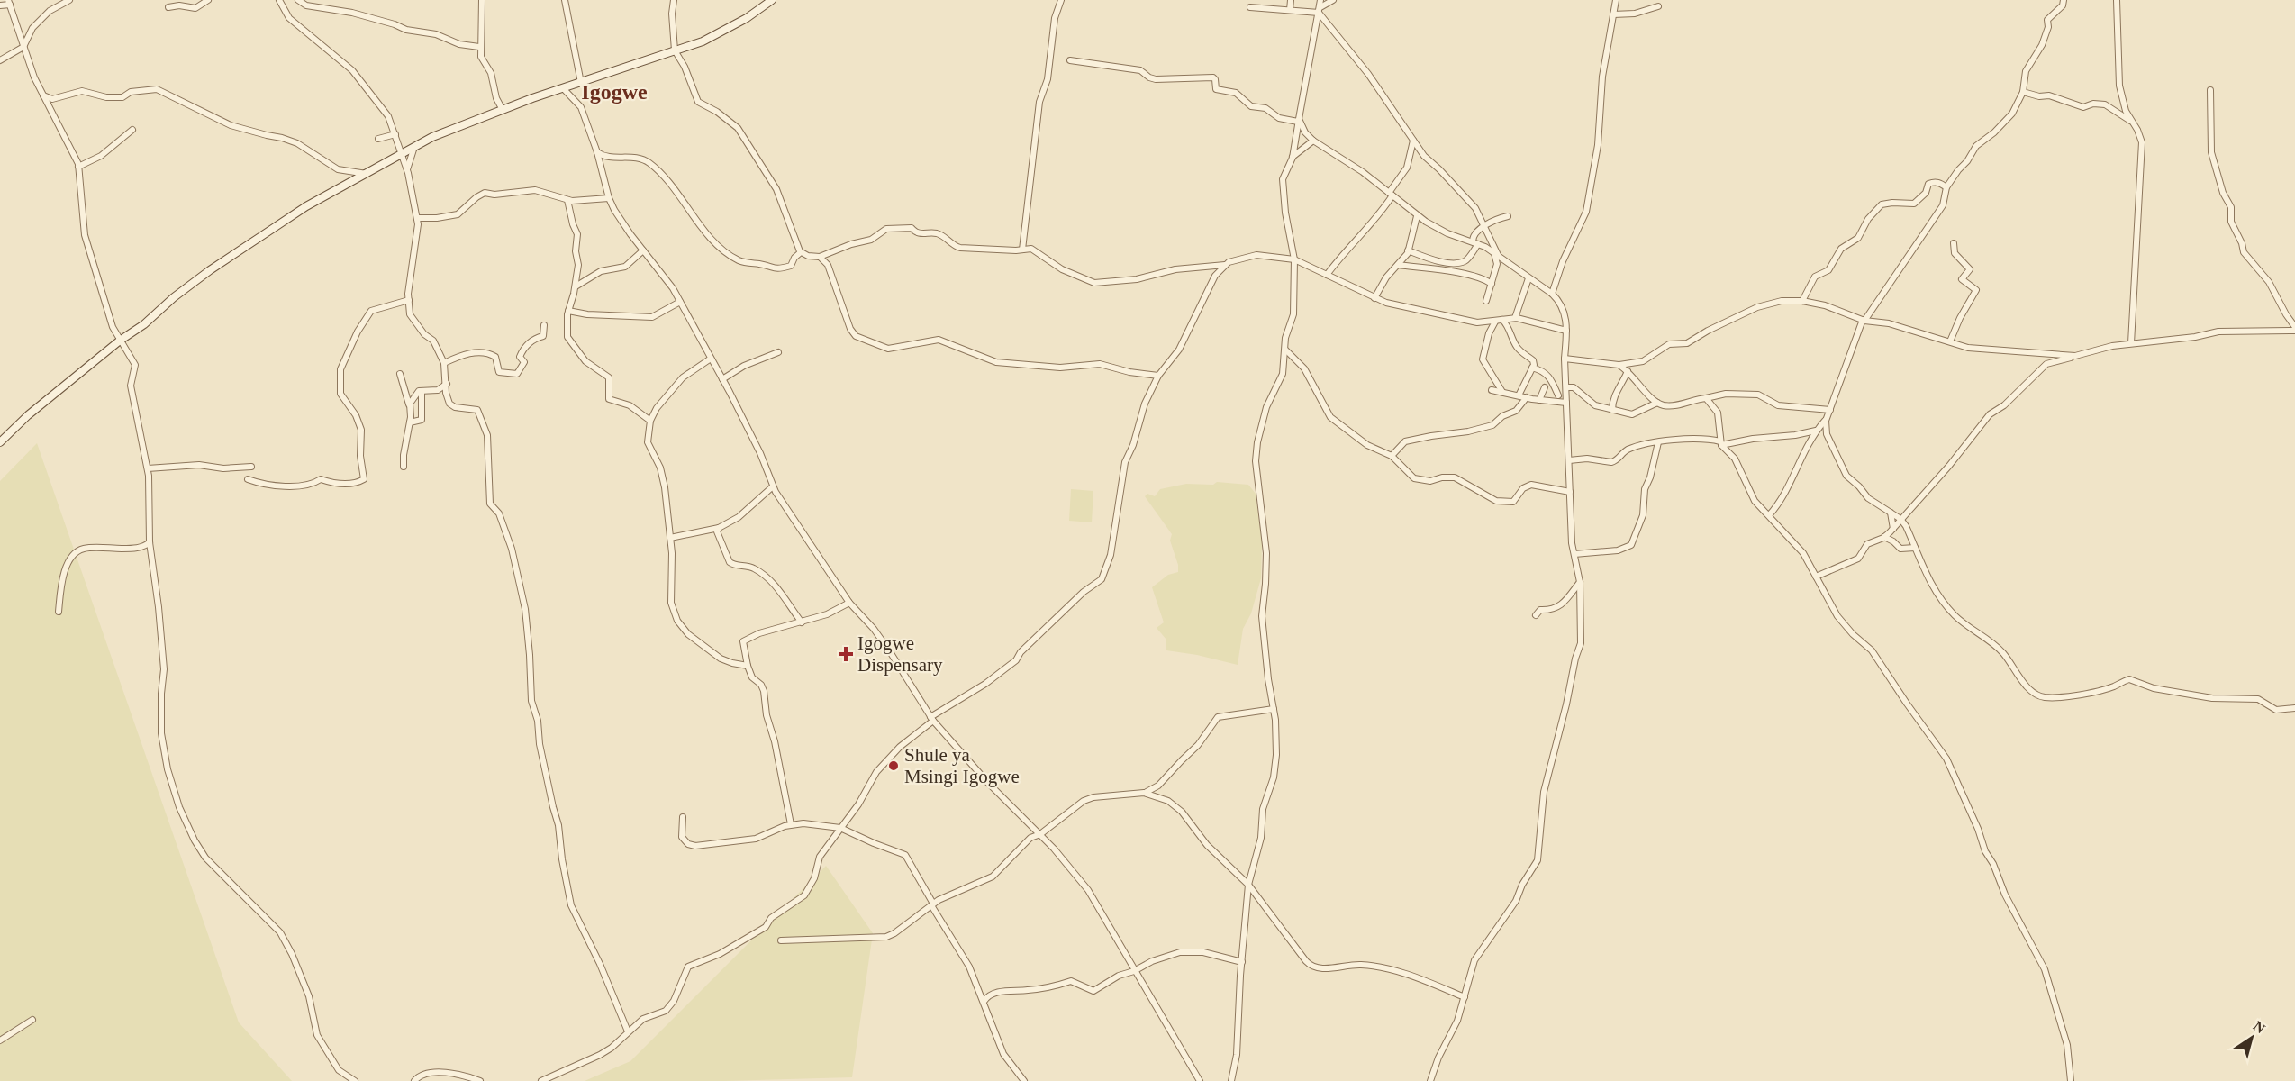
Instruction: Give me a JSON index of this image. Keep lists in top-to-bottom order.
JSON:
{
  "districts": ["Igogwe"],
  "places": {
    "health": ["Igogwe Dispensary"],
    "other": ["Shule ya Msingi Igogwe"]
  },
  "north": "top right"
}
